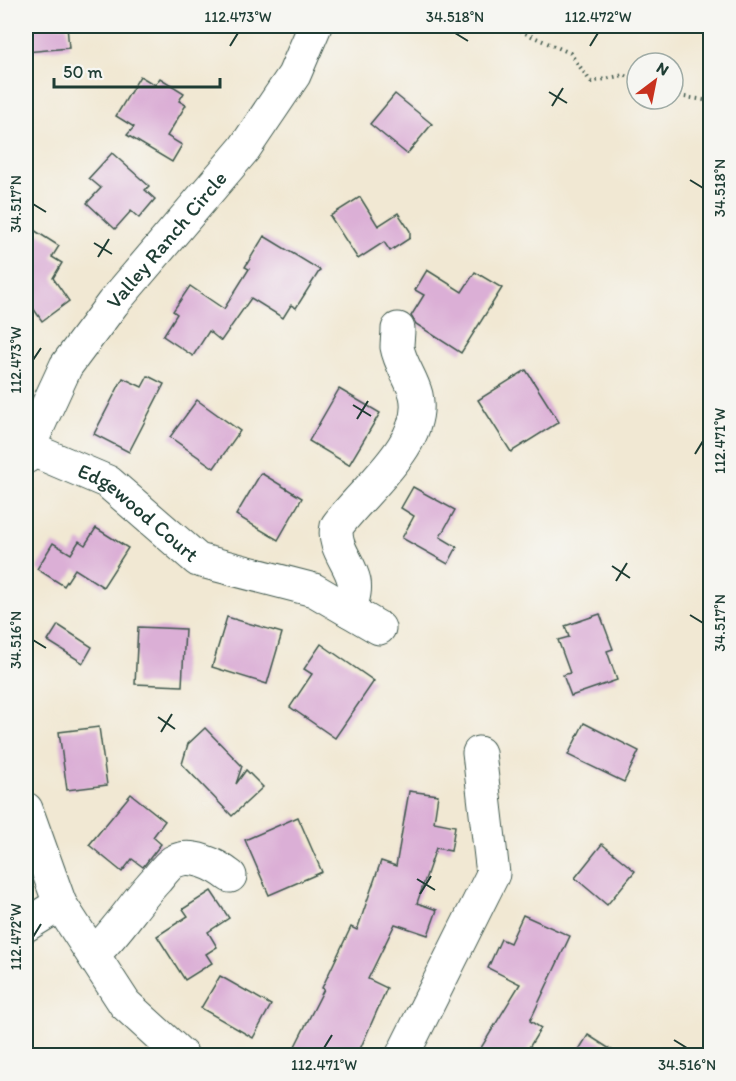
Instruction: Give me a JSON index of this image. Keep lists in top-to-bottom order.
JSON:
{
  "streets": {
    "street": ["Valley Ranch Circle", "Edgewood Court"]
  },
  "crossings": [
    ["Valley Ranch Circle", "Edgewood Court"]
  ],
  "scale_bar": "50 m",
  "north": "top right",
  "coordinates": [
    "112.473°W",
    "34.518°N",
    "112.472°W",
    "34.517°N",
    "112.471°W",
    "34.516°N"
  ]
}
